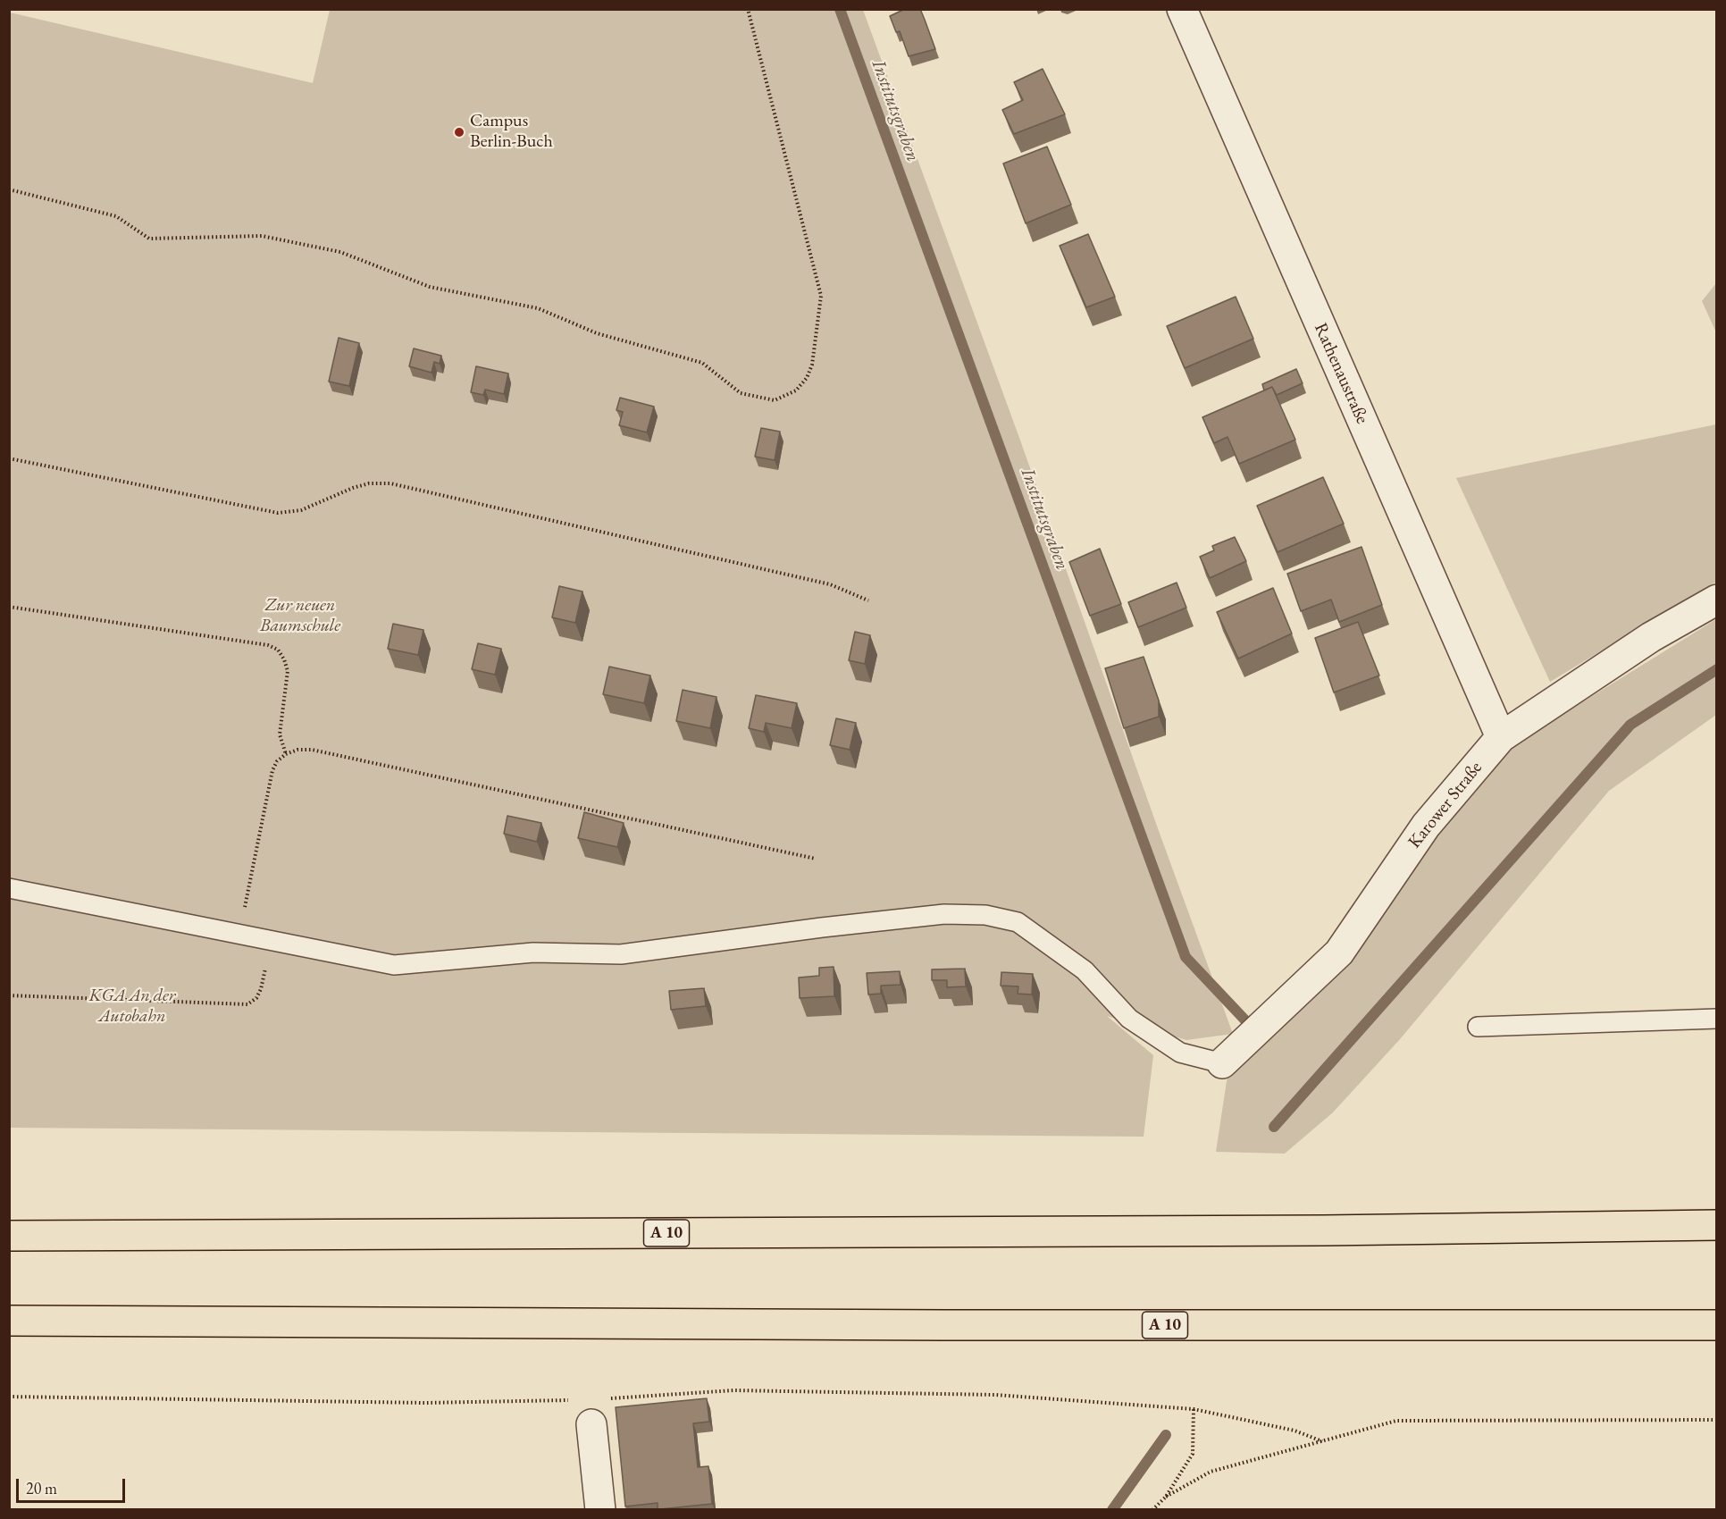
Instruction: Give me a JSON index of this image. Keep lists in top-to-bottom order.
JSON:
{
  "streets": {
    "highway": ["A 10"],
    "street": ["Rathenaustraße", "Karower Straße"]
  },
  "crossings": [
    ["Rathenaustraße", "Karower Straße"]
  ],
  "water": ["Institutsgraben"],
  "parks": ["Zur neuen Baumschule", "KGA An der Autobahn"],
  "places": ["Campus Berlin-Buch"],
  "scale_bar": "20 m"
}
